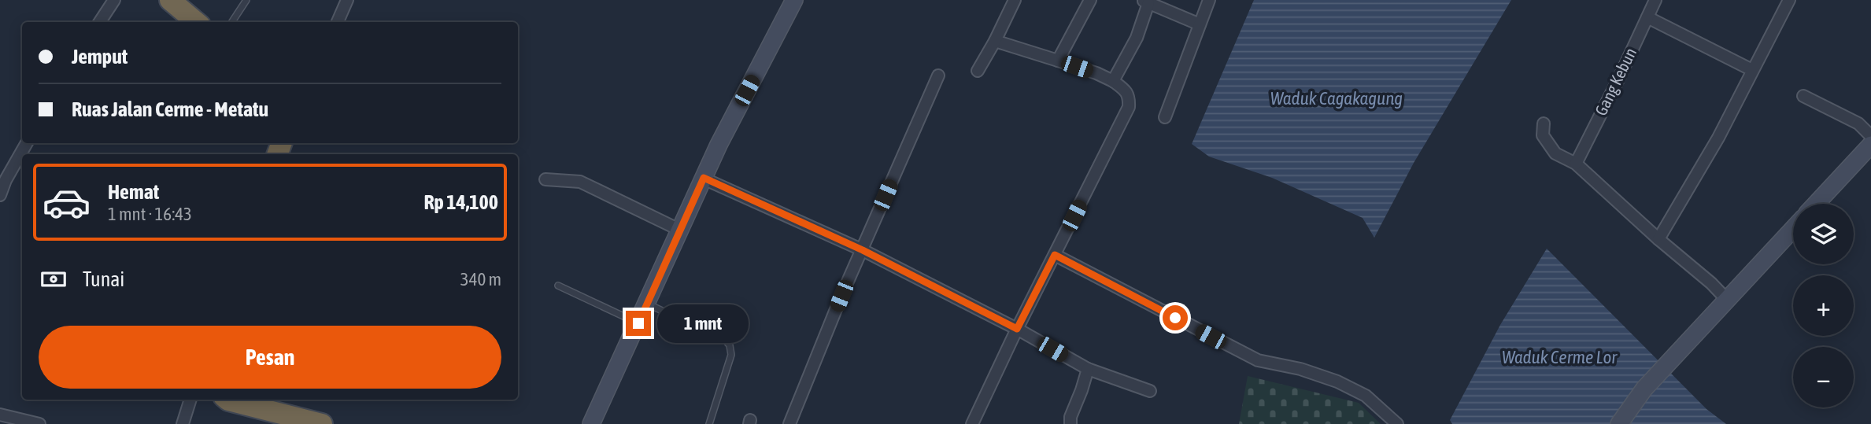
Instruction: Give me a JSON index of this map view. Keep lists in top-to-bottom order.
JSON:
{
  "streets": {
    "street": ["Gang Kebun"]
  },
  "water": ["Waduk Cagakagung", "Waduk Cerme Lor"],
  "page": {
    "banner": ["Jemput", "Ruas Jalan Cerme - Metatu"],
    "list": [
      {
        "name": "Hemat",
        "note": "1 mnt · 16:43",
        "value": "Rp 14,100"
      }
    ],
    "map_buttons": ["+", "−"],
    "pay": ["Tunai", "340 m"],
    "bubble": "1 mnt",
    "buttons": "Pesan"
  }
}
